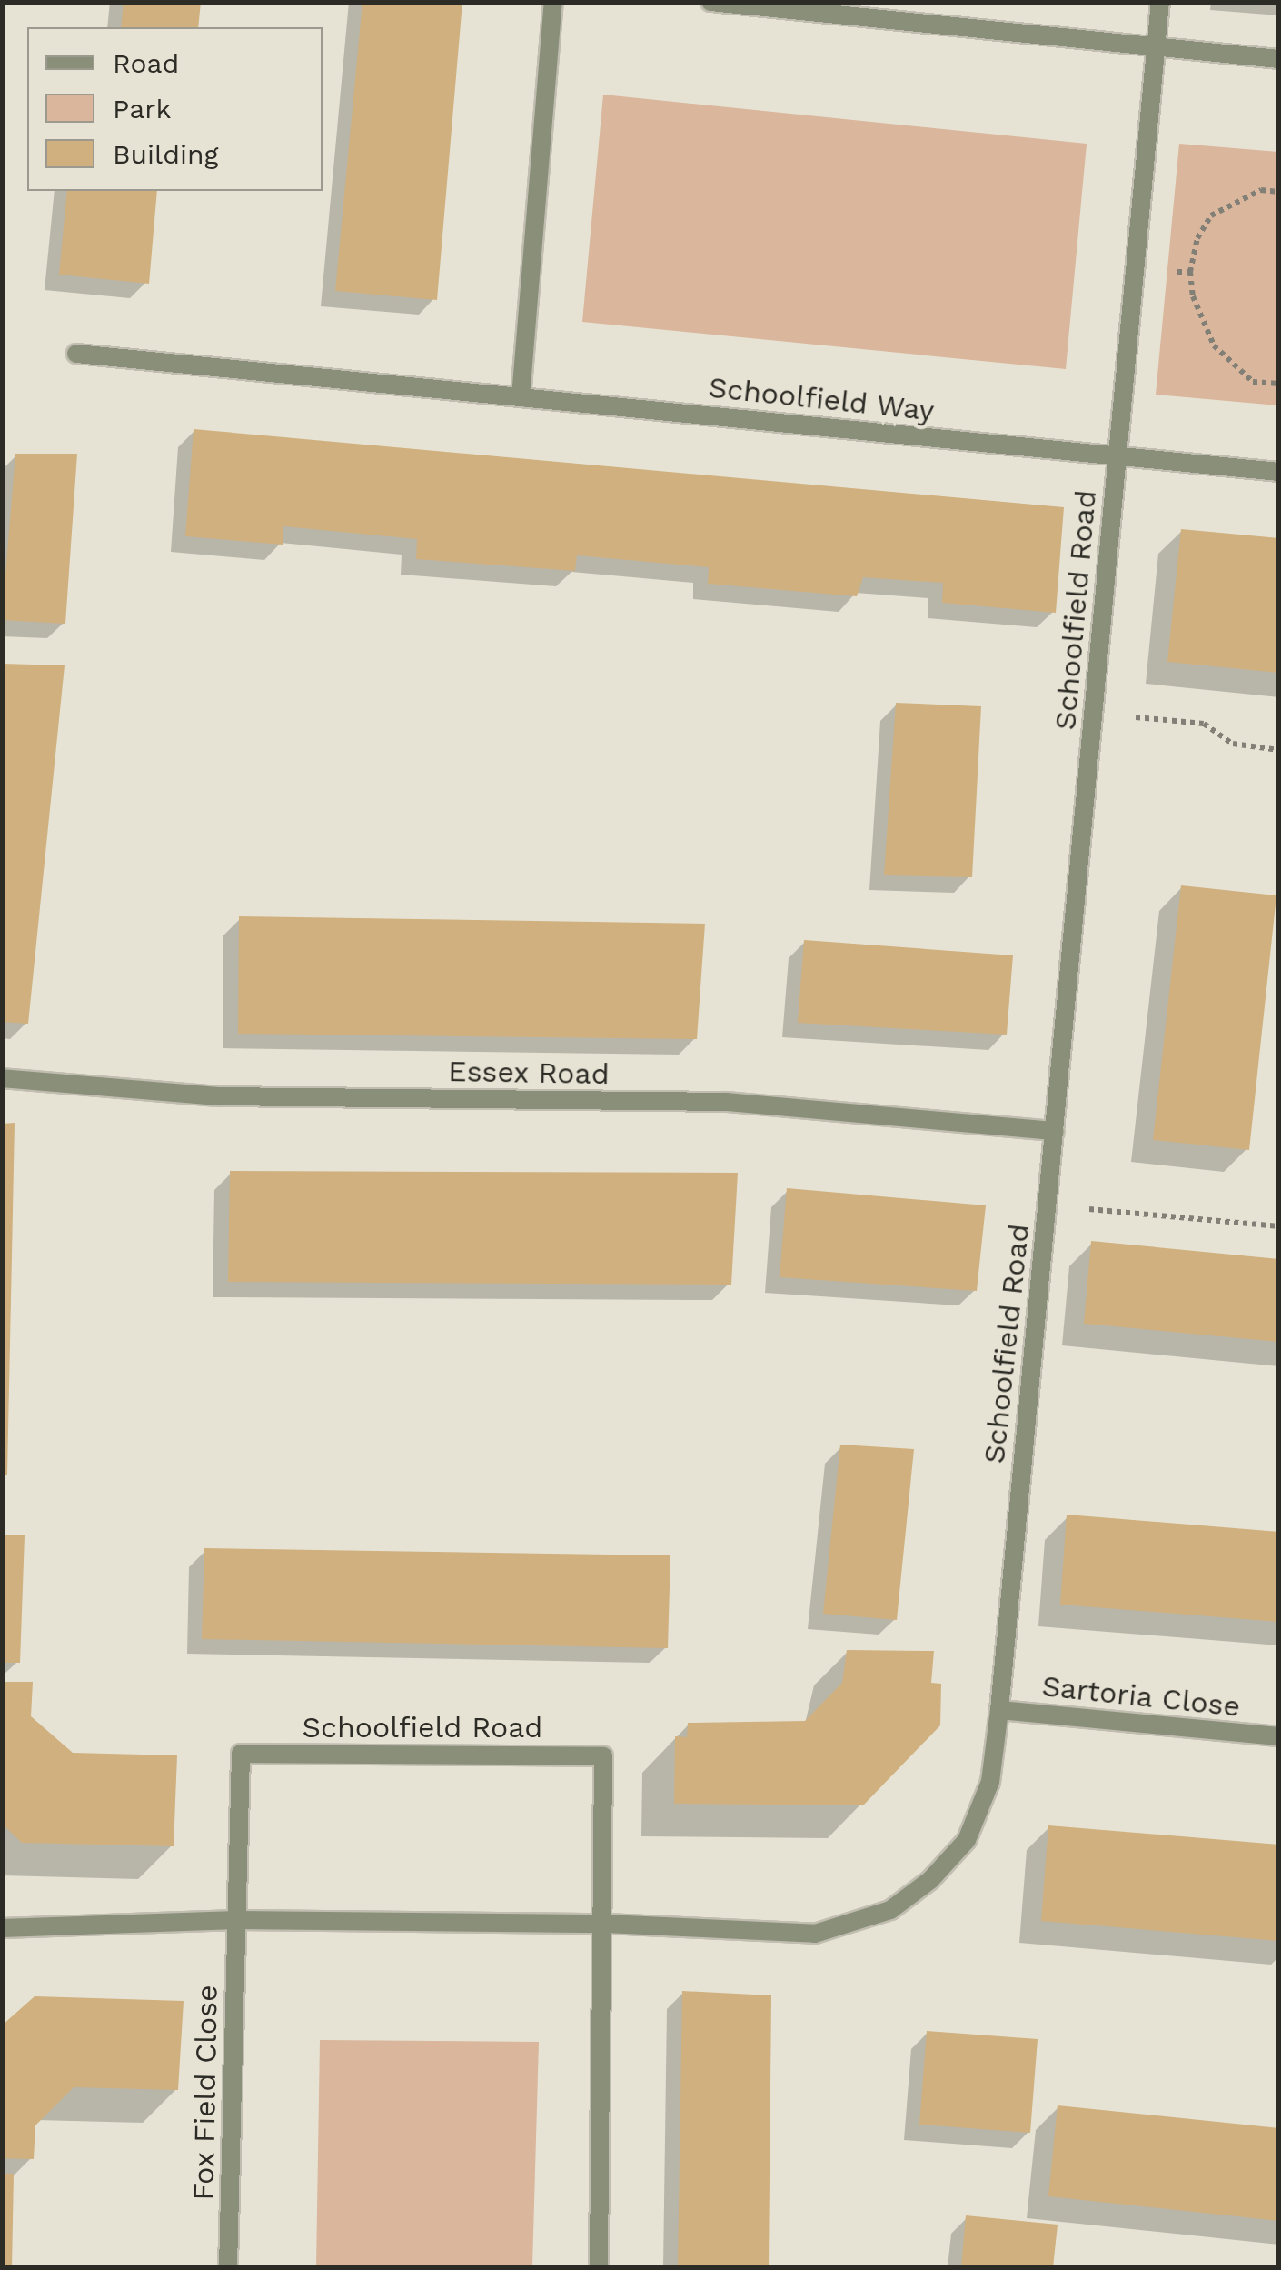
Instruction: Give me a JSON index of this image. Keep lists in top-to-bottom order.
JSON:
{
  "streets": {
    "street": [
      "Schoolfield Way",
      "Schoolfield Road",
      "Essex Road",
      "Sartoria Close",
      "Fox Field Close"
    ]
  },
  "crossings": [
    ["Schoolfield Way", "Schoolfield Road"],
    ["Schoolfield Road", "Essex Road"],
    ["Schoolfield Road", "Sartoria Close"],
    ["Schoolfield Road", "Fox Field Close"]
  ],
  "legend": ["Road", "Park", "Building"]
}
